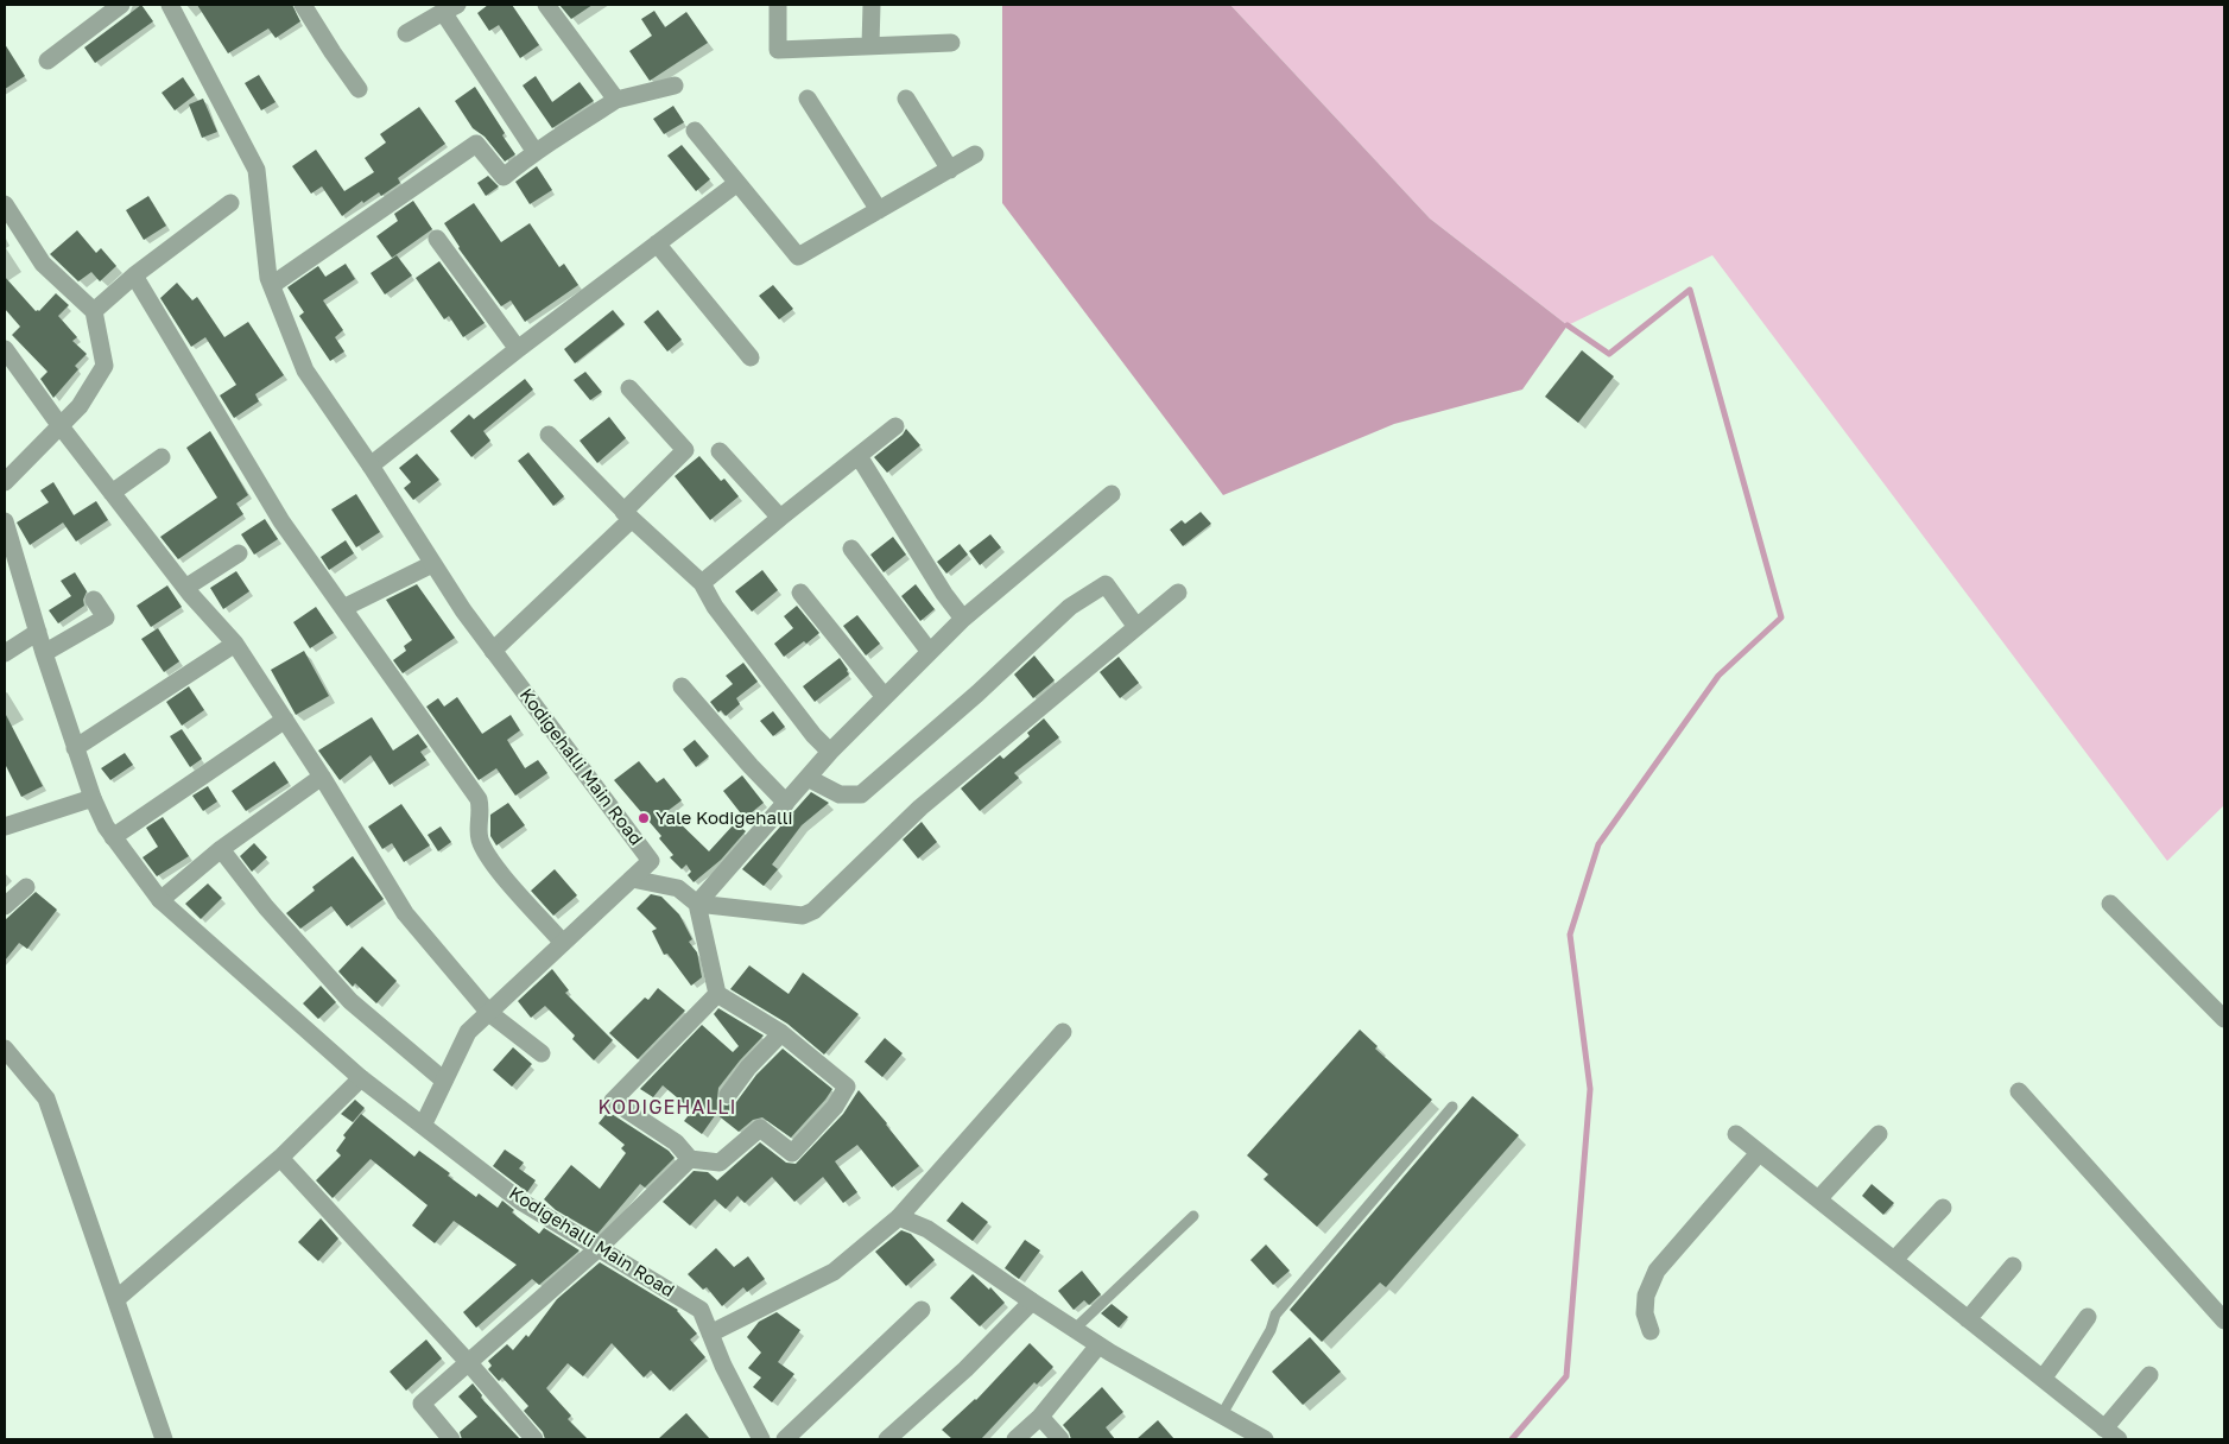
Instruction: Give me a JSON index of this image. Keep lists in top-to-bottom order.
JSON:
{
  "streets": {
    "street": ["Kodigehalli Main Road"]
  },
  "districts": ["KODIGEHALLI"],
  "places": ["Yale Kodigehalli"]
}
